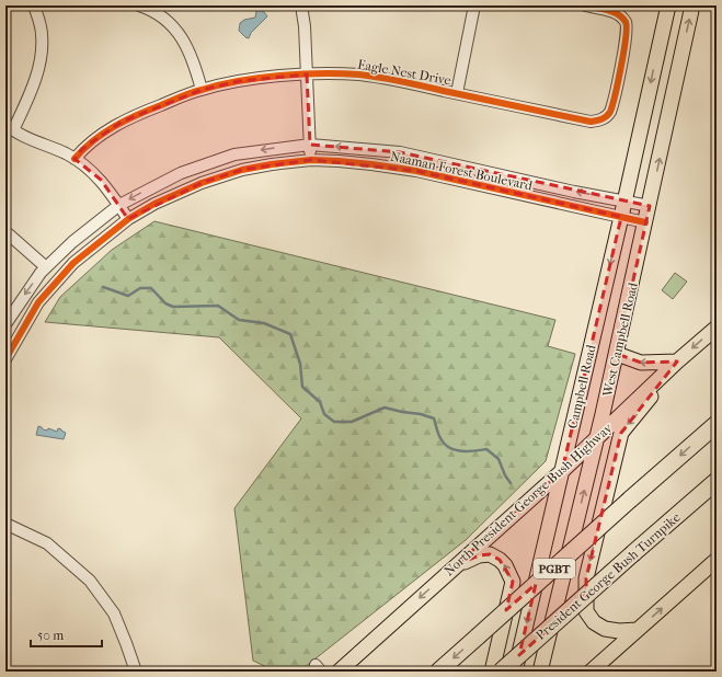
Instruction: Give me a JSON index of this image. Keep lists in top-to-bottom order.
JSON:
{
  "streets": {
    "highway": ["PGBT", "President George Bush Turnpike"],
    "main road": ["West Campbell Road", "Campbell Road", "North President George Bush Highway"],
    "street": ["Eagle Nest Drive", "Naaman Forest Boulevard"]
  },
  "crossings": [
    ["Naaman Forest Boulevard", "West Campbell Road"],
    ["West Campbell Road", "Campbell Road"],
    ["West Campbell Road", "North President George Bush Highway"],
    ["Campbell Road", "North President George Bush Highway"]
  ],
  "one_way": ["North President George Bush Highway"],
  "scale_bar": "50 m"
}
